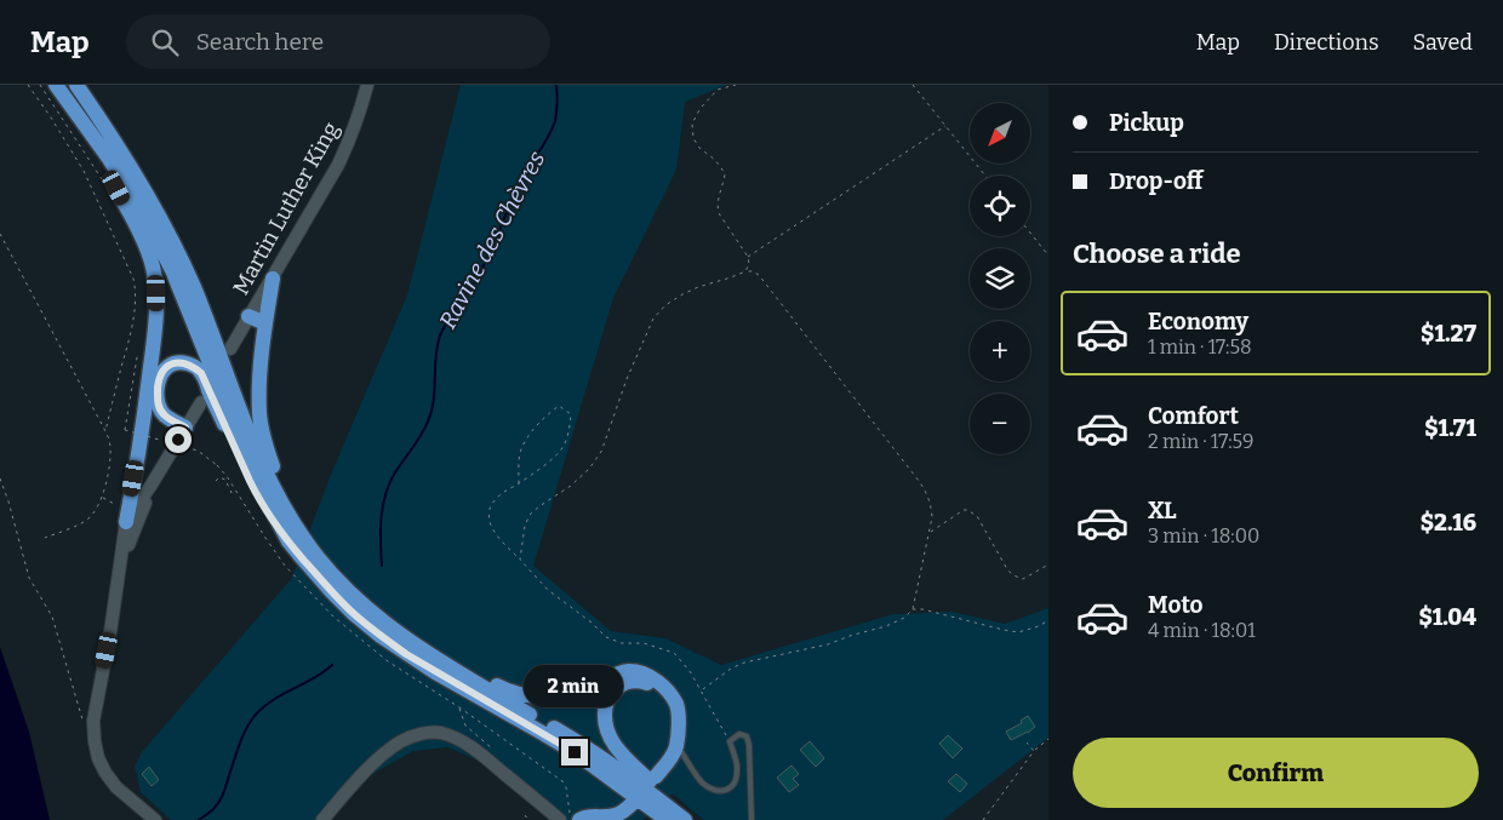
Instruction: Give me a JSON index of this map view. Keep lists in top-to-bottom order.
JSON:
{
  "streets": {
    "street": ["Martin Luther King"]
  },
  "water": ["Ravine des Chèvres"],
  "north": "bottom left",
  "page": {
    "header": "Map",
    "search": "Search here",
    "nav": ["Map", "Directions", "Saved"],
    "banner": ["Pickup", "Drop-off"],
    "map_buttons": ["+", "−"],
    "heading": "Choose a ride",
    "list": [
      {
        "name": "Economy",
        "note": "1 min · 17:58",
        "value": "$1.27"
      },
      {
        "name": "Comfort",
        "note": "2 min · 17:59",
        "value": "$1.71"
      },
      {
        "name": "XL",
        "note": "3 min · 18:00",
        "value": "$2.16"
      },
      {
        "name": "Moto",
        "note": "4 min · 18:01",
        "value": "$1.04"
      }
    ],
    "bubble": "2 min",
    "buttons": "Confirm"
  }
}
